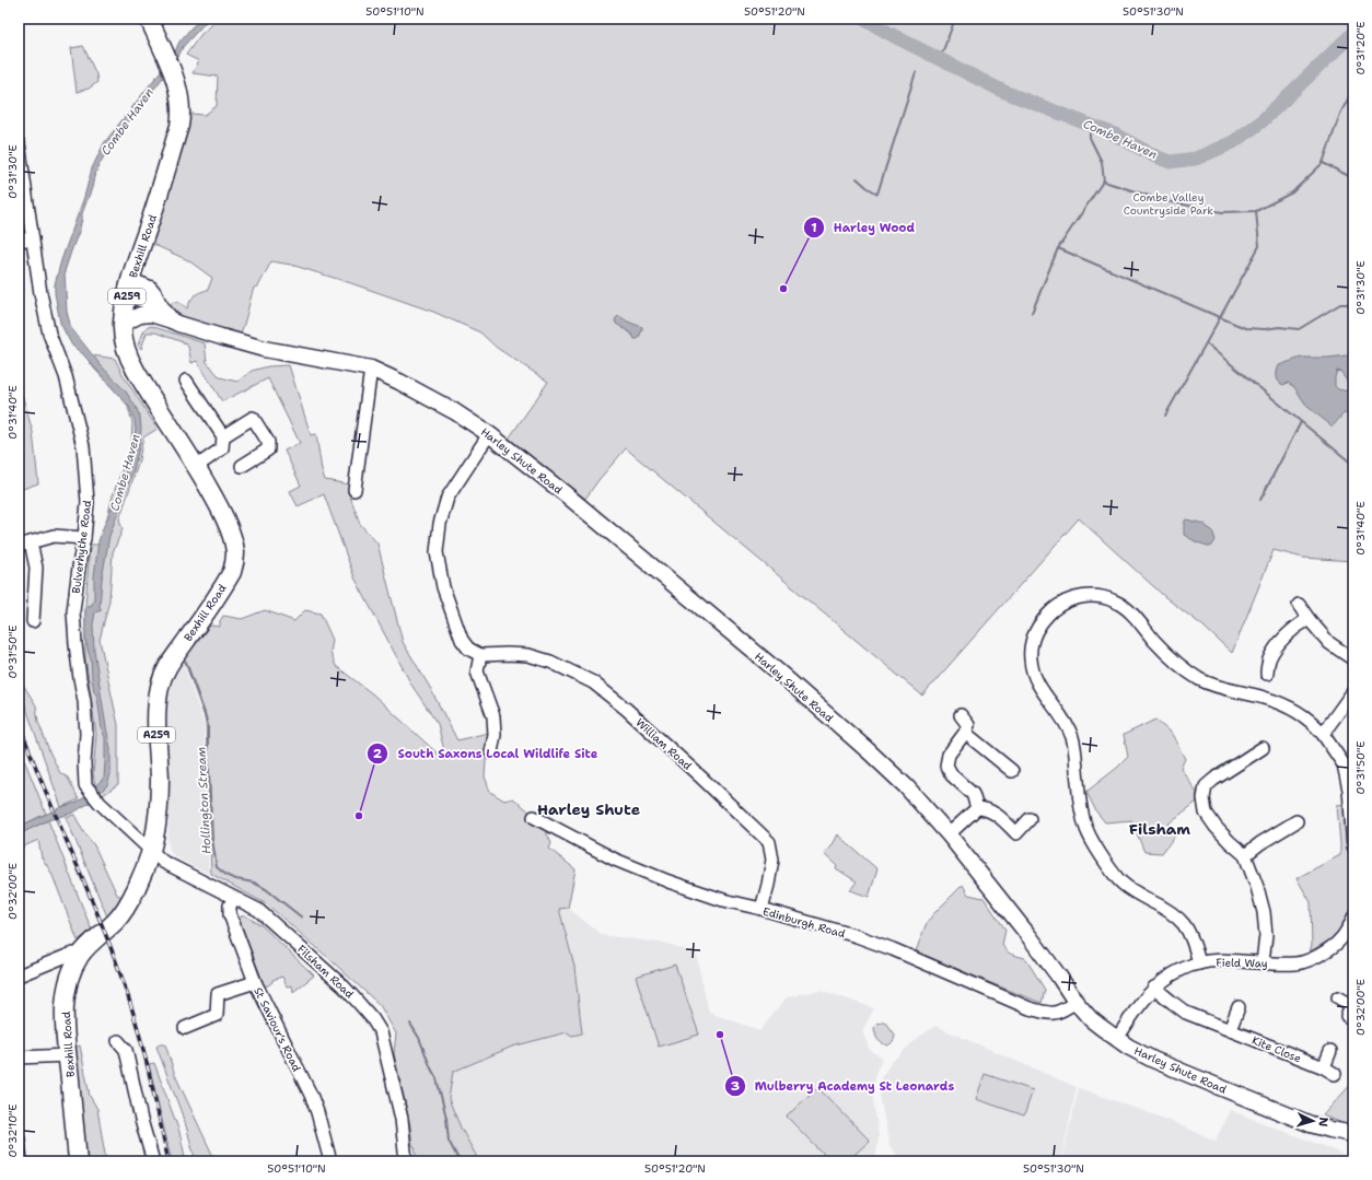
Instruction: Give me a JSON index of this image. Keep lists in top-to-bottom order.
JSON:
{
  "streets": {
    "highway": ["Bexhill Road", "A259"],
    "main road": ["Harley Shute Road"],
    "street": [
      "Bulverhythe Road",
      "William Road",
      "Edinburgh Road",
      "Field Way",
      "Filsham Road",
      "St Saviour's Road",
      "Kite Close"
    ]
  },
  "crossings": [
    ["Bexhill Road", "Harley Shute Road"],
    ["Bexhill Road", "Bulverhythe Road"],
    ["Bexhill Road", "Filsham Road"],
    ["Harley Shute Road", "Edinburgh Road"],
    ["Harley Shute Road", "Field Way"],
    ["Bulverhythe Road", "Filsham Road"],
    ["William Road", "Edinburgh Road"],
    ["Field Way", "Kite Close"],
    ["Filsham Road", "St Saviour's Road"]
  ],
  "districts": ["Harley Shute", "Filsham"],
  "water": ["Combe Haven", "Hollington Stream"],
  "parks": ["Combe Valley Countryside Park"],
  "places": ["Harley Wood", "South Saxons Local Wildlife Site", "Mulberry Academy St Leonards"],
  "north": "right",
  "coordinates": [
    "50°51'10\"N",
    "50°51'20\"N",
    "50°51'30\"N",
    "0°31'20\"E",
    "0°31'30\"E",
    "0°31'40\"E",
    "0°31'50\"E",
    "0°32'00\"E",
    "0°32'10\"E"
  ]
}
